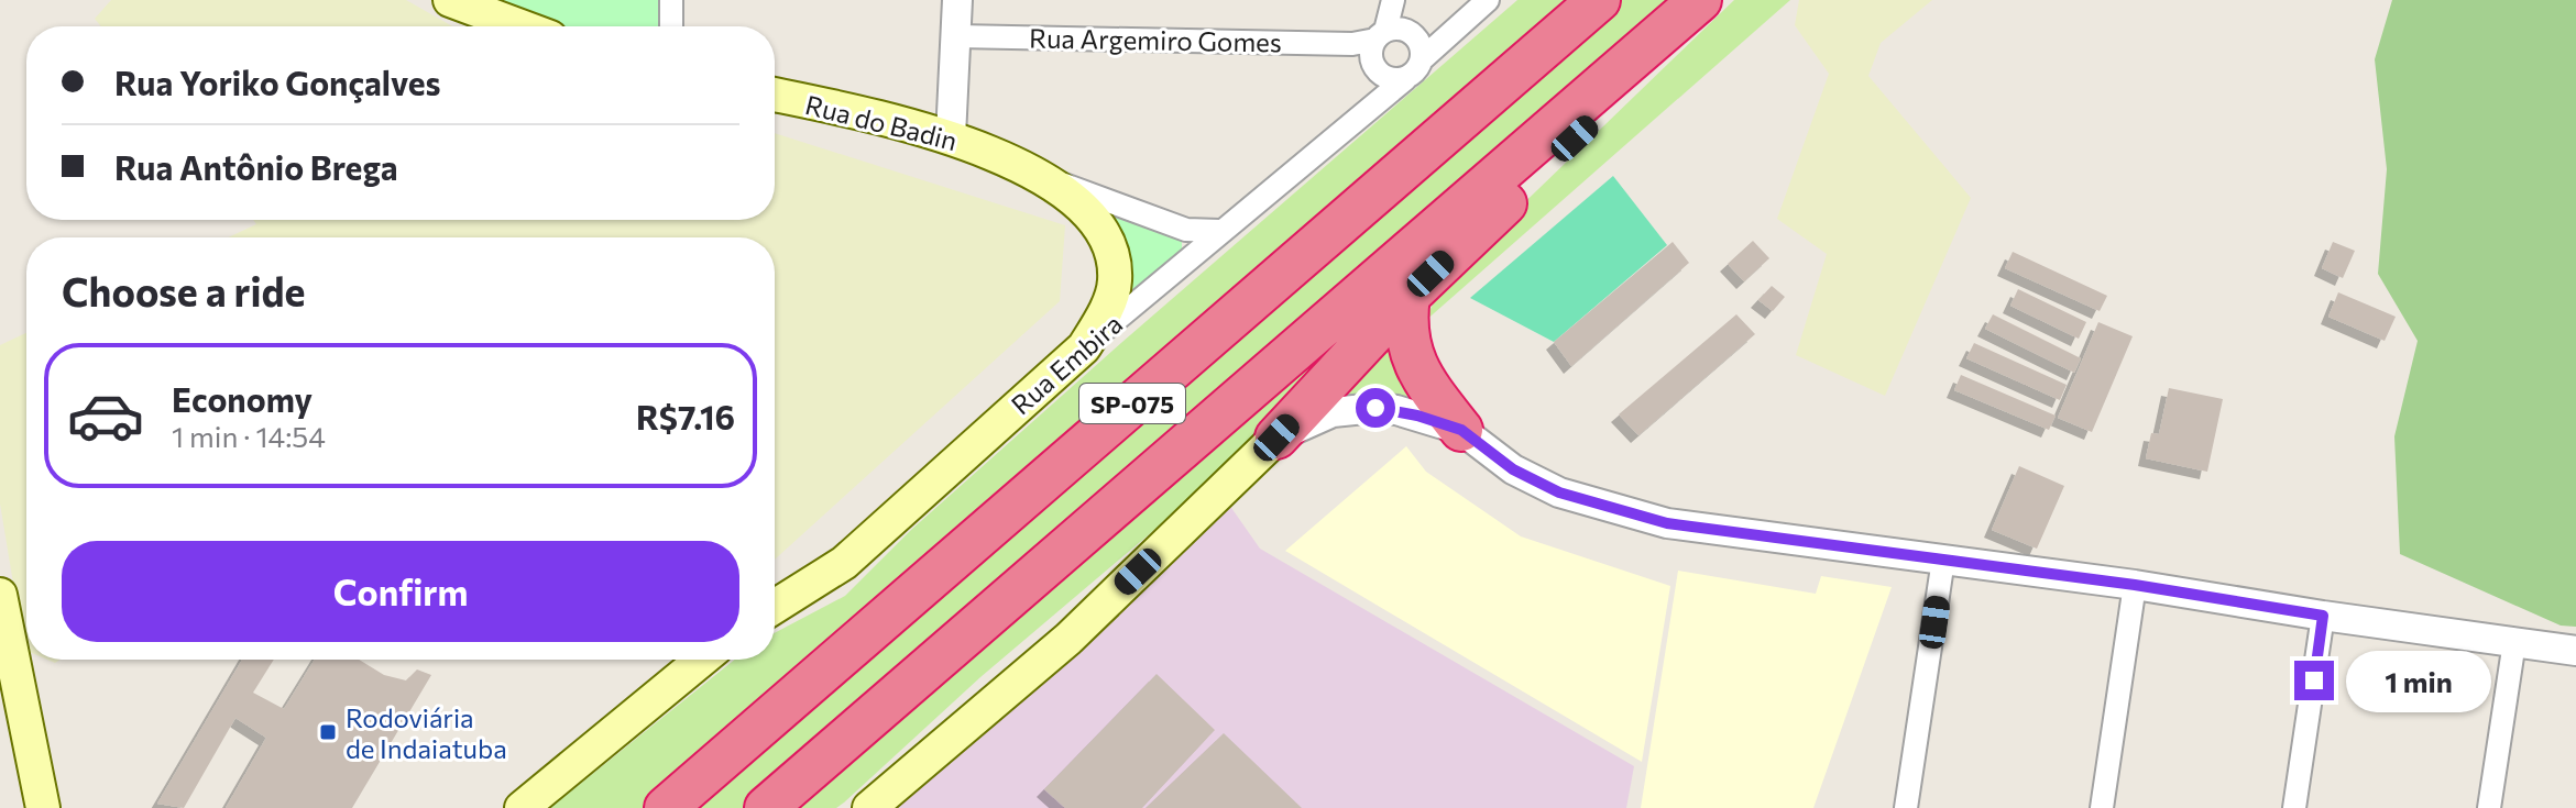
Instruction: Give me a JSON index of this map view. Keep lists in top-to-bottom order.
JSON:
{
  "streets": {
    "highway": ["SP-075"],
    "main road": ["Rua do Badin", "Rua Embira"],
    "street": ["Rua Argemiro Gomes"]
  },
  "crossings": [
    ["Rua Argemiro Gomes", "Rua Embira"],
    ["Rua do Badin", "Rua Embira"]
  ],
  "places": {
    "transit": ["Rodoviária de Indaiatuba"]
  },
  "page": {
    "banner": ["Rua Yoriko Gonçalves", "Rua Antônio Brega"],
    "heading": "Choose a ride",
    "list": [
      {
        "name": "Economy",
        "note": "1 min · 14:54",
        "value": "R$7.16"
      }
    ],
    "buttons": "Confirm",
    "bubble": "1 min"
  }
}
